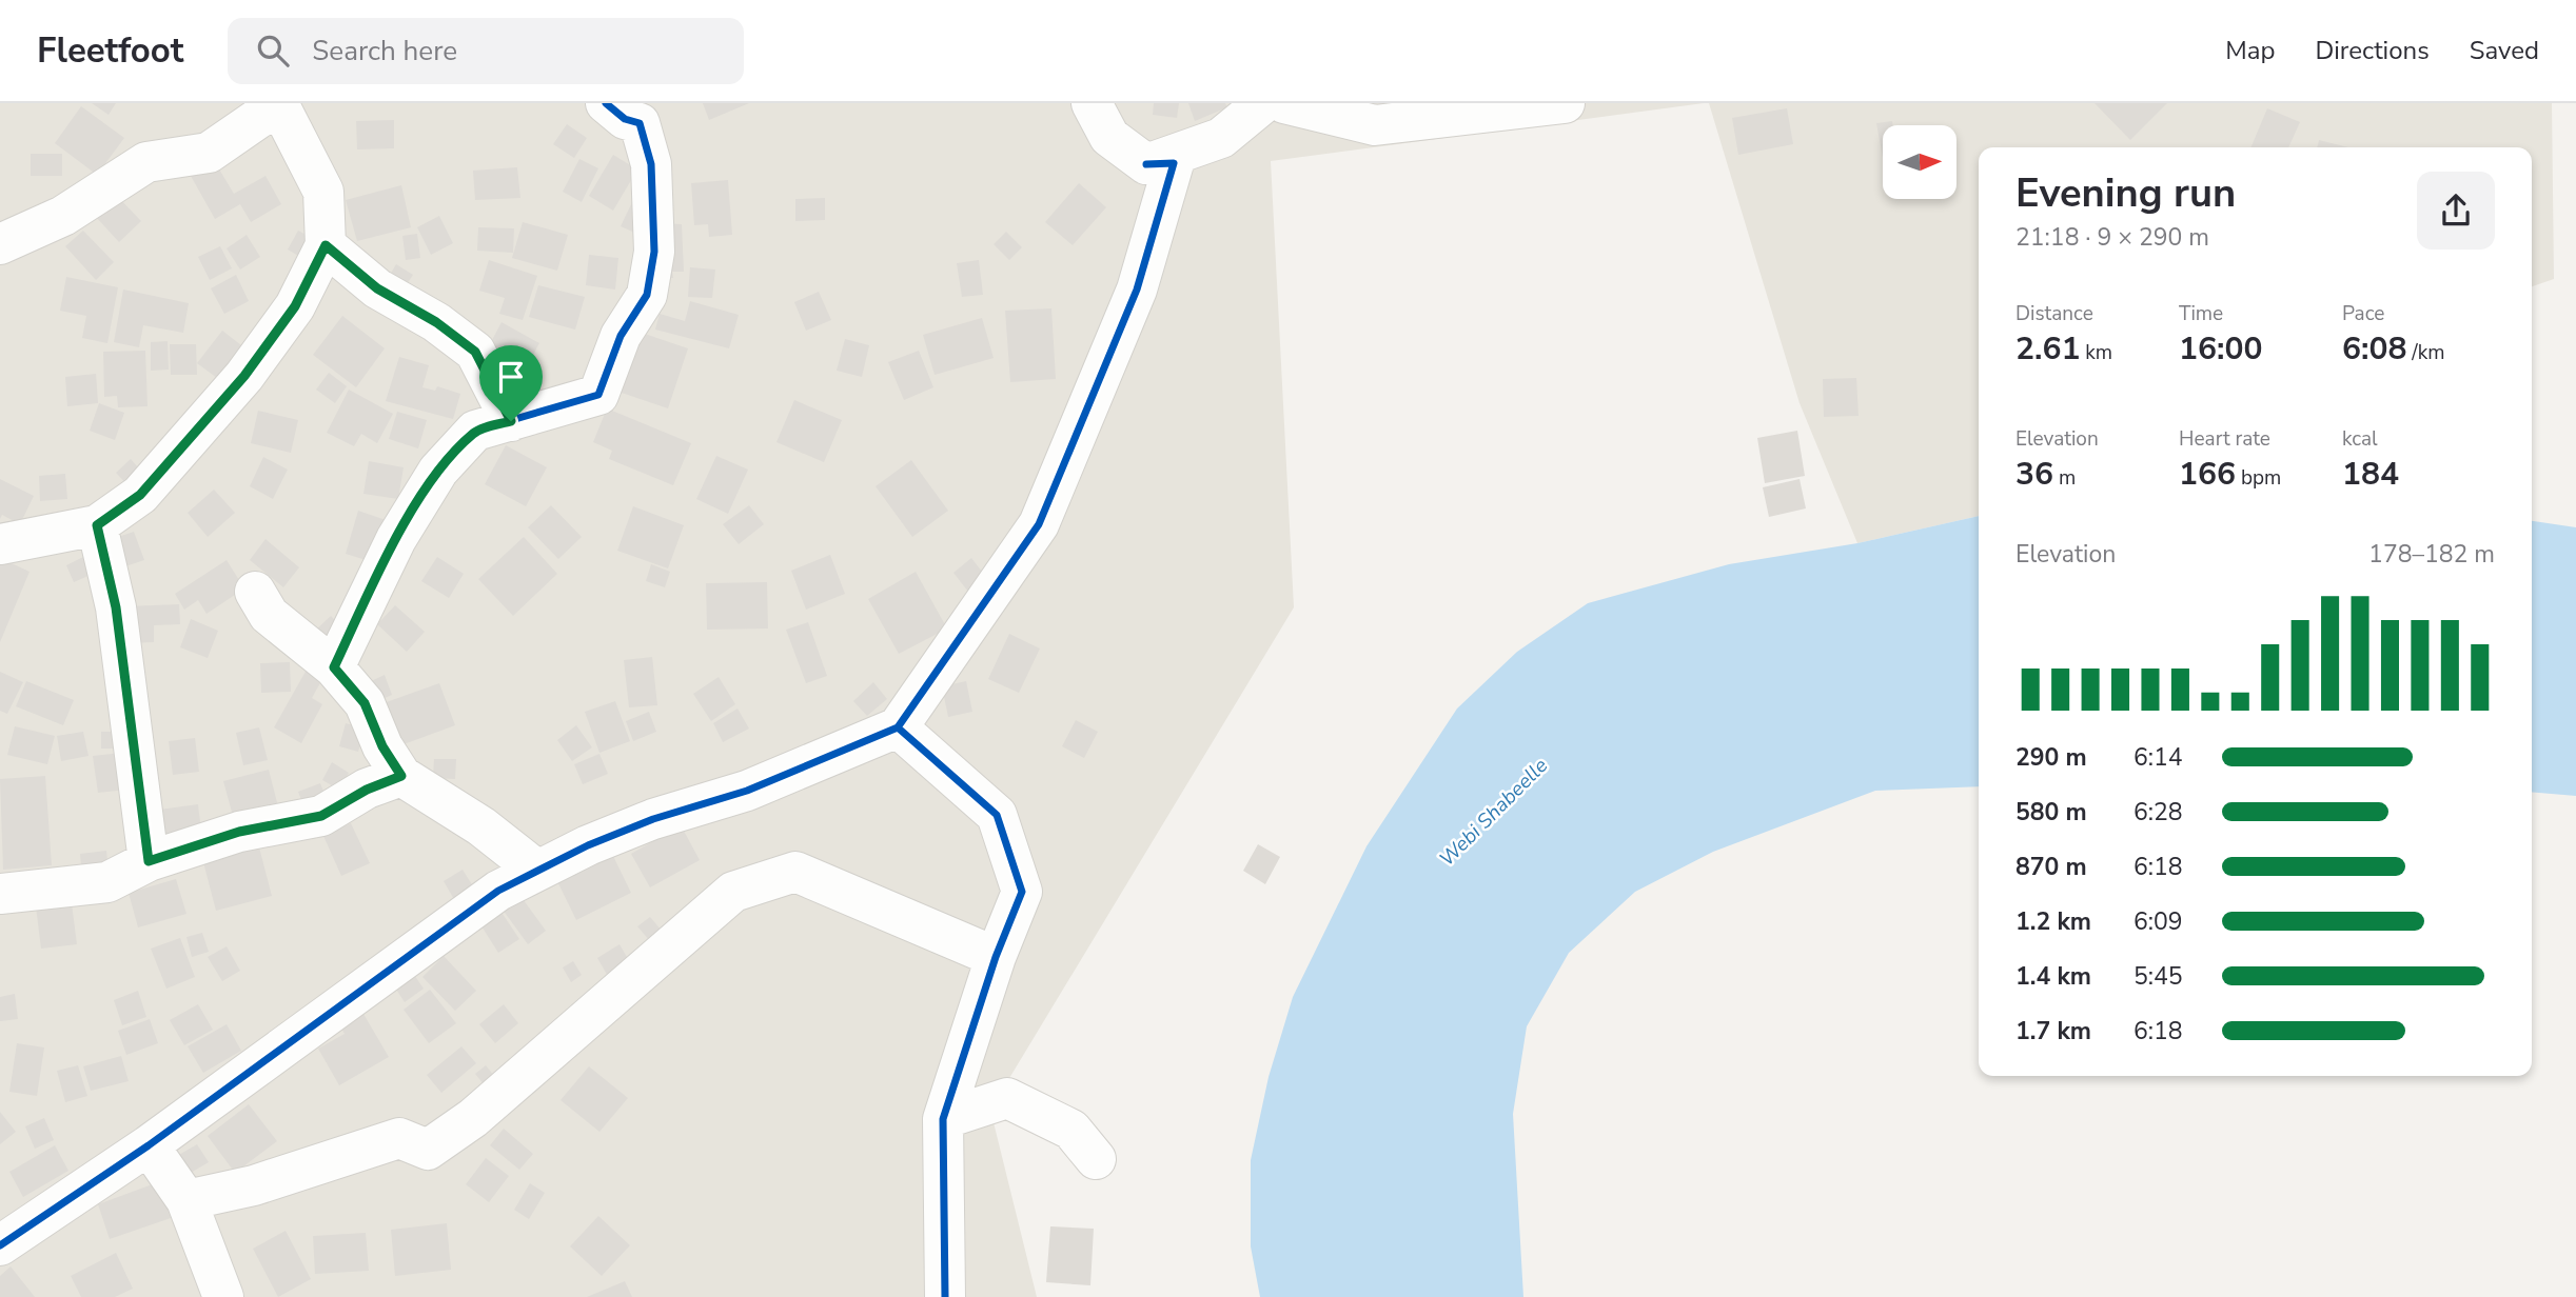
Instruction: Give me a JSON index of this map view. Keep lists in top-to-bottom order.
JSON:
{
  "water": ["Webi Shabeelle"],
  "north": "right",
  "page": {
    "header": "Fleetfoot",
    "search": "Search here",
    "nav": ["Map", "Directions", "Saved"],
    "heading": ["Evening run", "21:18 · 9 × 290 m"],
    "stats": [
      ["Distance", "2.61 km"],
      ["Time", "16:00"],
      ["Pace", "6:08 /km"],
      ["Elevation", "36 m"],
      ["Heart rate", "166 bpm"],
      ["kcal", "184"]
    ],
    "chart": ["Elevation", "178–182 m"],
    "list": [
      {
        "name": "290 m",
        "note": "6:14"
      },
      {
        "name": "580 m",
        "note": "6:28"
      },
      {
        "name": "870 m",
        "note": "6:18"
      },
      {
        "name": "1.2 km",
        "note": "6:09"
      },
      {
        "name": "1.4 km",
        "note": "5:45"
      },
      {
        "name": "1.7 km",
        "note": "6:18"
      }
    ]
  }
}
